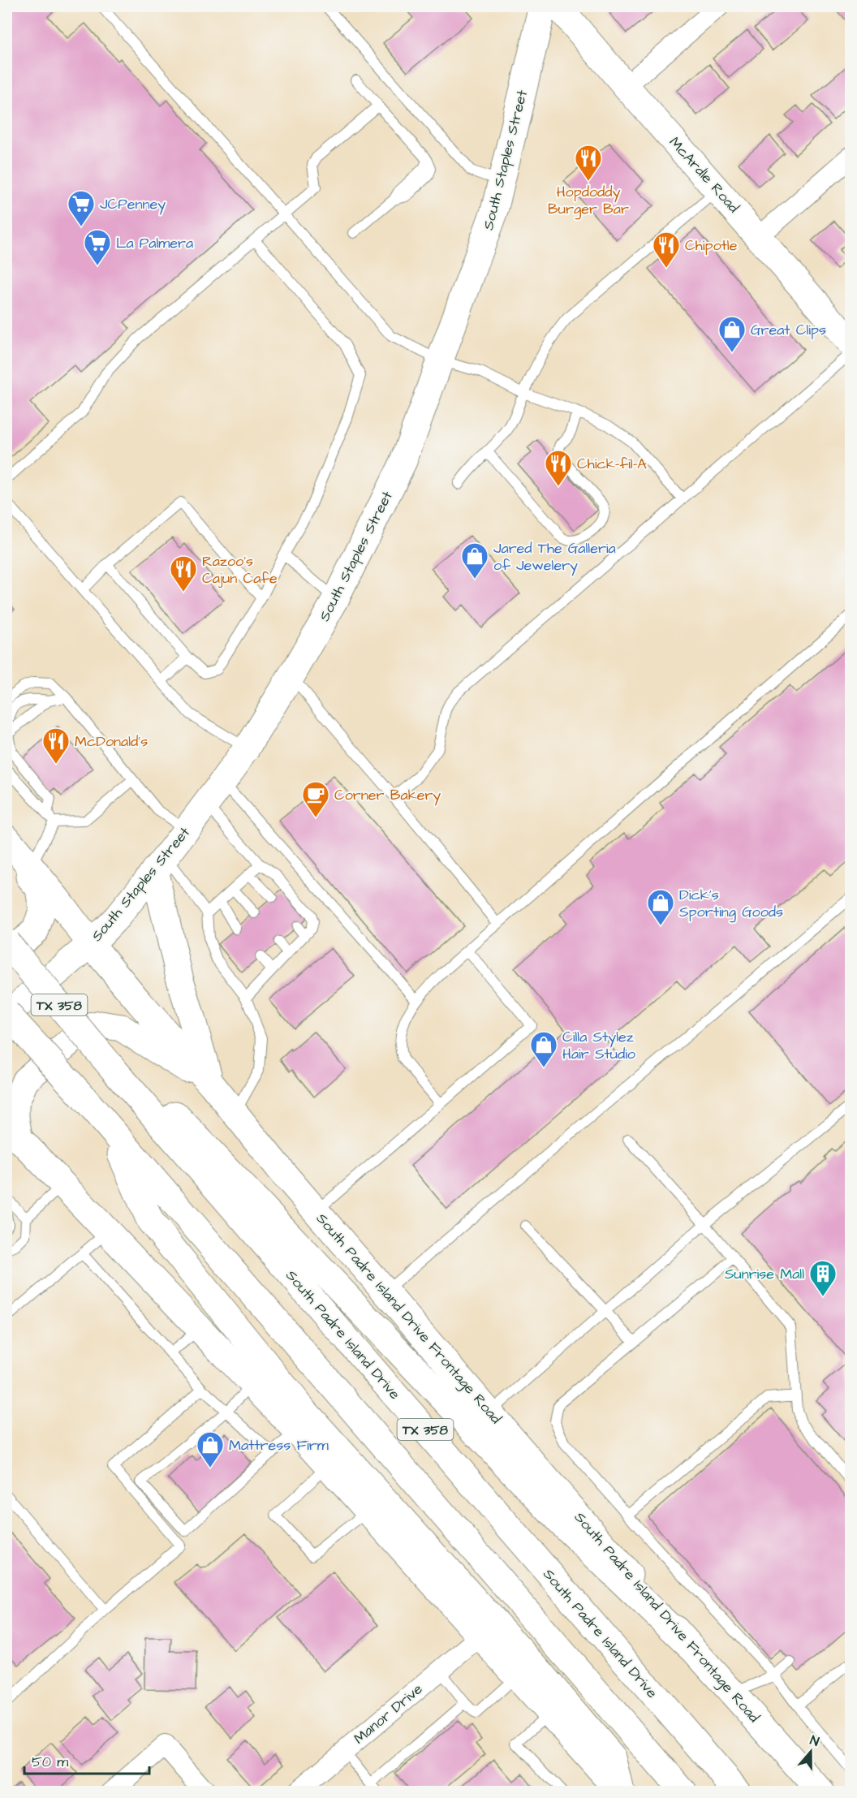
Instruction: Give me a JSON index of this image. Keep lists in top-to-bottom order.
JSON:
{
  "streets": {
    "main road": [
      "South Staples Street",
      "McArdle Road",
      "TX 358",
      "South Padre Island Drive Frontage Road",
      "South Padre Island Drive"
    ],
    "street": ["Manor Drive"]
  },
  "crossings": [
    ["South Staples Street", "TX 358"],
    ["South Staples Street", "South Padre Island Drive Frontage Road"]
  ],
  "places": {
    "restaurant": [
      "Hopdoddy Burger Bar",
      "Chipotle",
      "Chick-fil-A",
      "Razoo's Cajun Cafe",
      "McDonald's"
    ],
    "supermarket": ["JCPenney", "La Palmera"],
    "shop": [
      "Great Clips",
      "Jared The Galleria of Jewelery",
      "Dick's Sporting Goods",
      "Cilla Stylez Hair Studio",
      "Mattress Firm"
    ],
    "cafe": ["Corner Bakery"],
    "building": ["Sunrise Mall"]
  },
  "scale_bar": "50 m",
  "north": "top"
}
